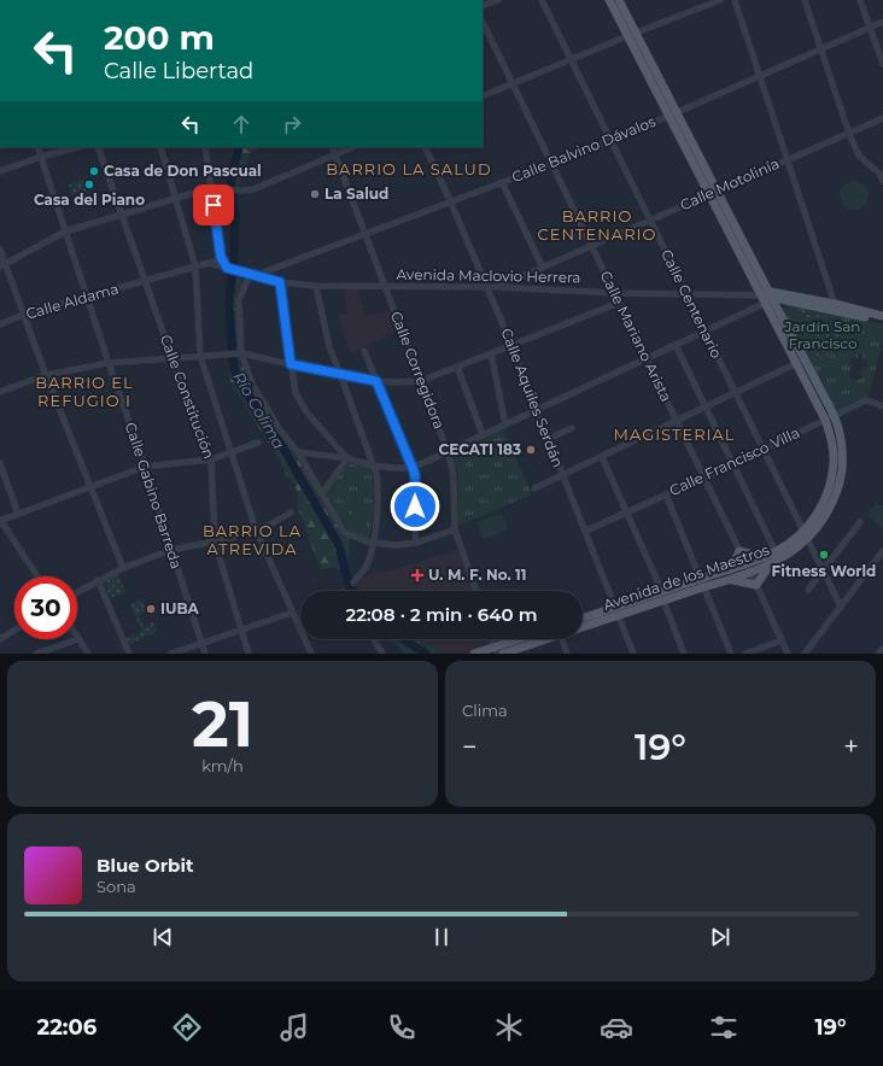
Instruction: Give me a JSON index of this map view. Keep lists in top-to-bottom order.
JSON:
{
  "streets": {
    "main road": ["Avenida Maclovio Herrera", "Avenida de los Maestros"],
    "street": [
      "Calle Balvino Dávalos",
      "Calle Motolinía",
      "Calle Aldama",
      "Calle Centenario",
      "Calle Mariano Arista",
      "Calle Corregidora",
      "Calle Constitución",
      "Calle Aquiles Serdán",
      "Calle Francisco Villa",
      "Calle Gabino Barreda"
    ]
  },
  "crossings": [
    ["Calle Balvino Dávalos", "Avenida Maclovio Herrera"],
    ["Calle Balvino Dávalos", "Calle Centenario"],
    ["Calle Balvino Dávalos", "Calle Mariano Arista"],
    ["Calle Balvino Dávalos", "Calle Corregidora"],
    ["Calle Balvino Dávalos", "Calle Aquiles Serdán"],
    ["Calle Balvino Dávalos", "Avenida de los Maestros"],
    ["Calle Motolinía", "Avenida Maclovio Herrera"],
    ["Calle Motolinía", "Calle Centenario"],
    ["Calle Motolinía", "Calle Mariano Arista"],
    ["Calle Motolinía", "Avenida de los Maestros"],
    ["Avenida Maclovio Herrera", "Calle Aldama"],
    ["Avenida Maclovio Herrera", "Calle Centenario"],
    ["Avenida Maclovio Herrera", "Calle Mariano Arista"],
    ["Avenida Maclovio Herrera", "Calle Corregidora"],
    ["Avenida Maclovio Herrera", "Calle Aquiles Serdán"],
    ["Avenida Maclovio Herrera", "Avenida de los Maestros"],
    ["Calle Aldama", "Calle Constitución"],
    ["Calle Aldama", "Calle Gabino Barreda"],
    ["Calle Centenario", "Calle Francisco Villa"],
    ["Calle Centenario", "Avenida de los Maestros"],
    ["Calle Mariano Arista", "Calle Francisco Villa"],
    ["Calle Mariano Arista", "Avenida de los Maestros"],
    ["Calle Aquiles Serdán", "Calle Francisco Villa"],
    ["Calle Aquiles Serdán", "Avenida de los Maestros"],
    ["Calle Francisco Villa", "Avenida de los Maestros"]
  ],
  "districts": [
    "BARRIO LA SALUD",
    "BARRIO CENTENARIO",
    "BARRIO EL REFUGIO I",
    "MAGISTERIAL",
    "BARRIO LA ATREVIDA"
  ],
  "water": ["Río Colima"],
  "parks": ["Jardín San Francisco"],
  "places": {
    "other": [
      "Casa de Don Pascual",
      "Casa del Piano",
      "La Salud",
      "CECATI 183",
      "Fitness World",
      "IUBA"
    ],
    "health": ["U. M. F. No. 11"]
  },
  "page": {
    "turn": ["200 m", "Calle Libertad"],
    "limit": "30",
    "trip": "22:08 · 2 min · 640 m",
    "tile": [
      ["21", "km/h"],
      "Clima"
    ],
    "heat": ["−", "19°", "+"],
    "song": ["Blue Orbit", "Sona"],
    "tabs": ["22:06", "19°"]
  }
}
